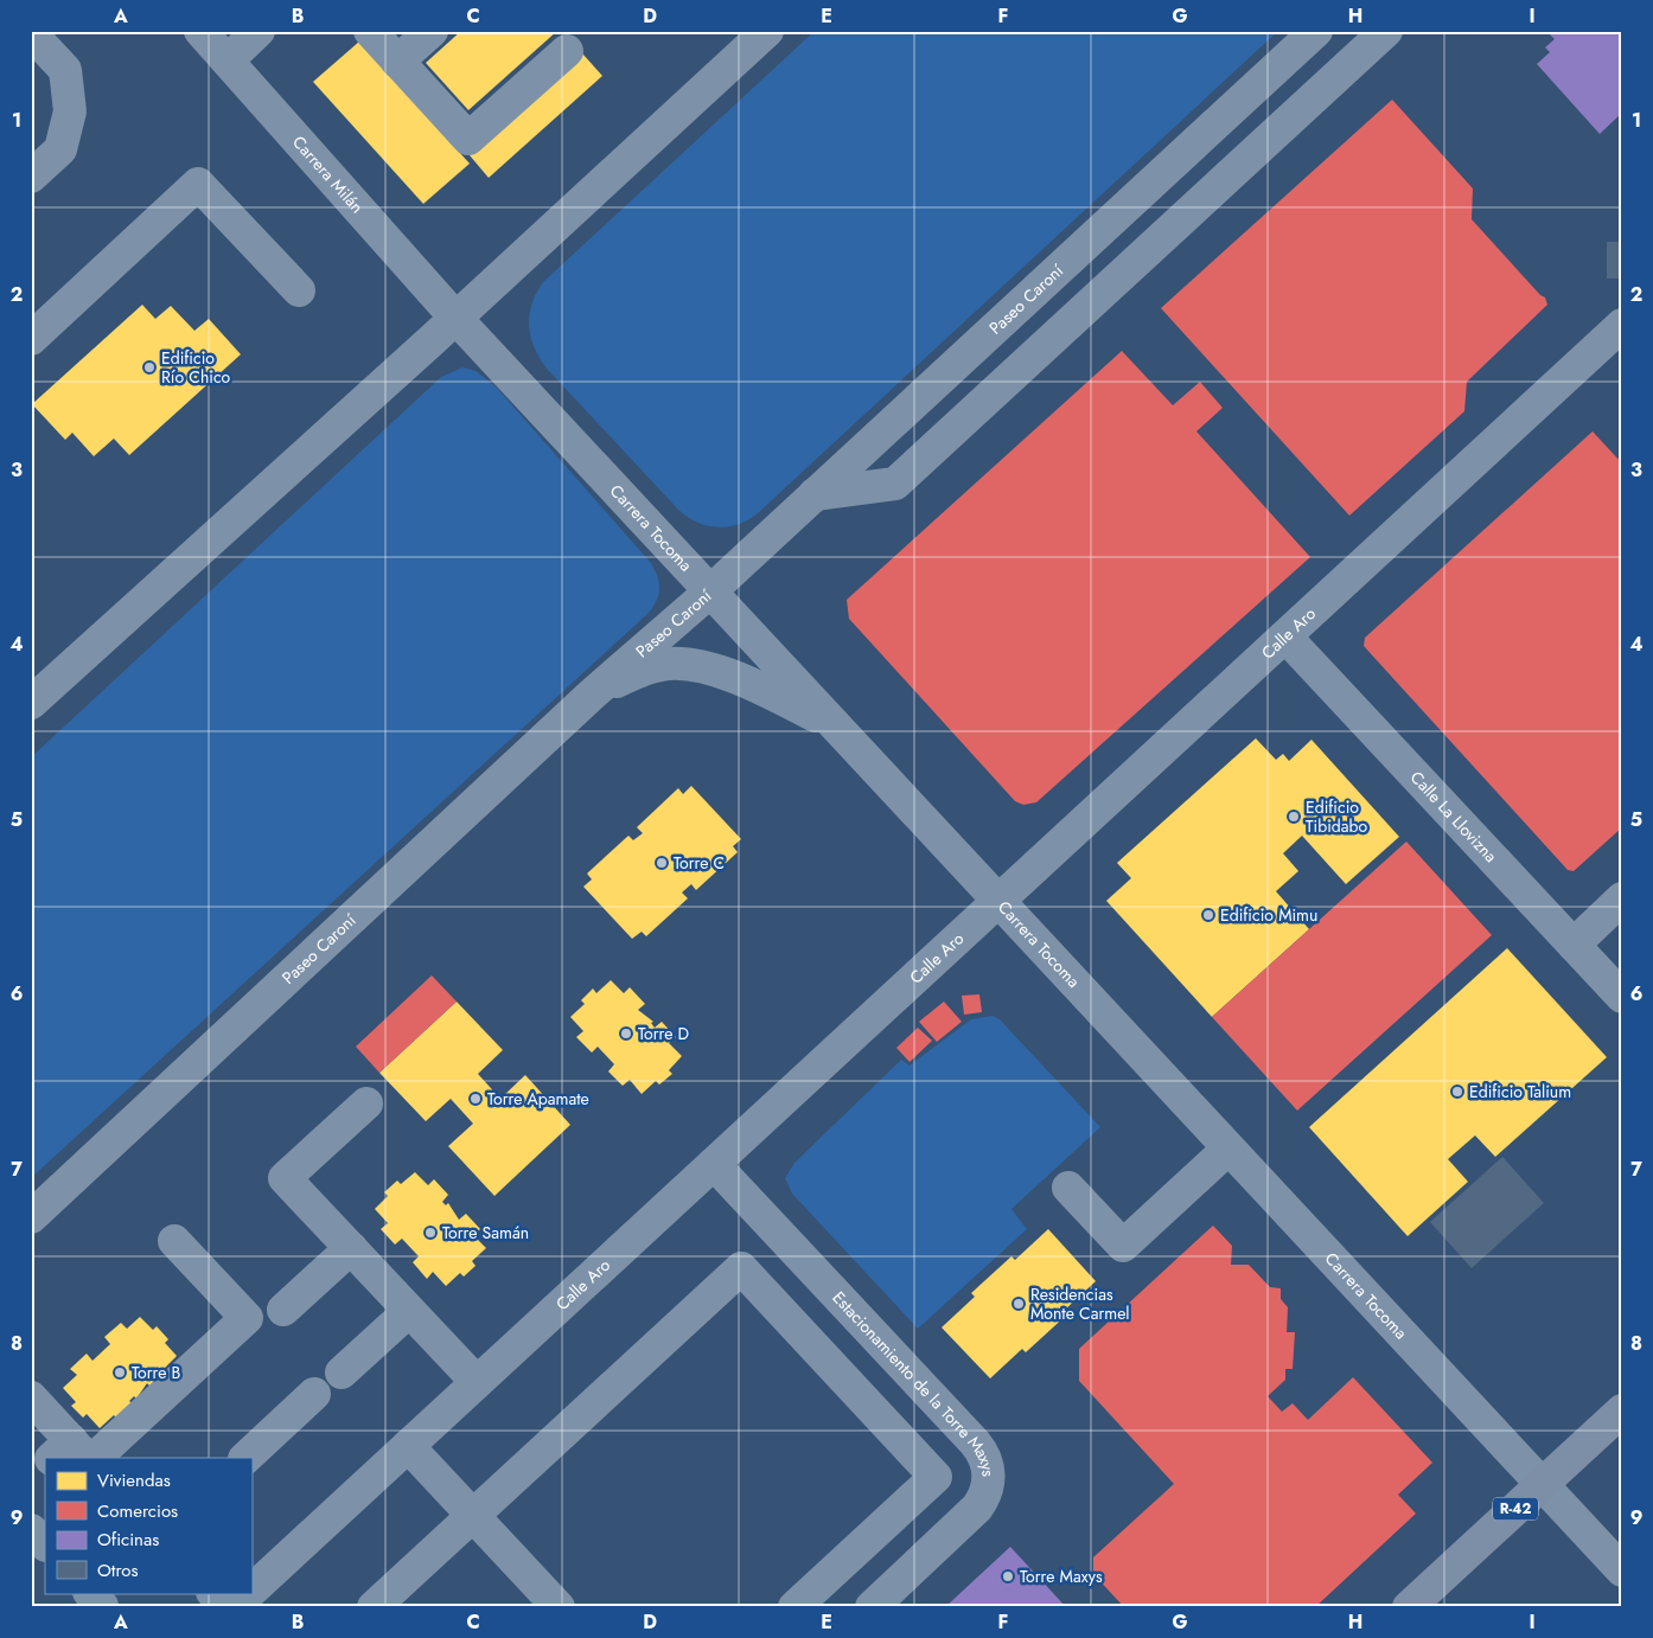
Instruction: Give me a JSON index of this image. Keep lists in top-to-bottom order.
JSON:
{
  "streets": {
    "main road": ["R-42"],
    "street": [
      "Carrera Milán",
      "Paseo Caroní",
      "Carrera Tocoma",
      "Calle Aro",
      "Calle La Llovizna",
      "Estacionamiento de la Torre Maxys"
    ]
  },
  "crossings": [
    ["Carrera Milán", "Carrera Tocoma"],
    ["Paseo Caroní", "Carrera Tocoma"],
    ["Carrera Tocoma", "Calle Aro"],
    ["Carrera Tocoma", "R-42"],
    ["Calle Aro", "Calle La Llovizna"],
    ["Calle Aro", "Estacionamiento de la Torre Maxys"]
  ],
  "places": [
    "Edificio Río Chico",
    "Edificio Tibidabo",
    "Torre C",
    "Edificio Mimu",
    "Torre D",
    "Edificio Talium",
    "Torre Apamate",
    "Torre Samán",
    "Residencias Monte Carmel",
    "Torre B",
    "Torre Maxys"
  ],
  "legend": [
    "Viviendas",
    "Comercios",
    "Oficinas",
    "Otros"
  ],
  "grid": {
    "columns": [
      "A",
      "B",
      "C",
      "D",
      "E",
      "F",
      "G",
      "H",
      "I"
    ],
    "rows": [
      "1",
      "2",
      "3",
      "4",
      "5",
      "6",
      "7",
      "8",
      "9"
    ]
  }
}
